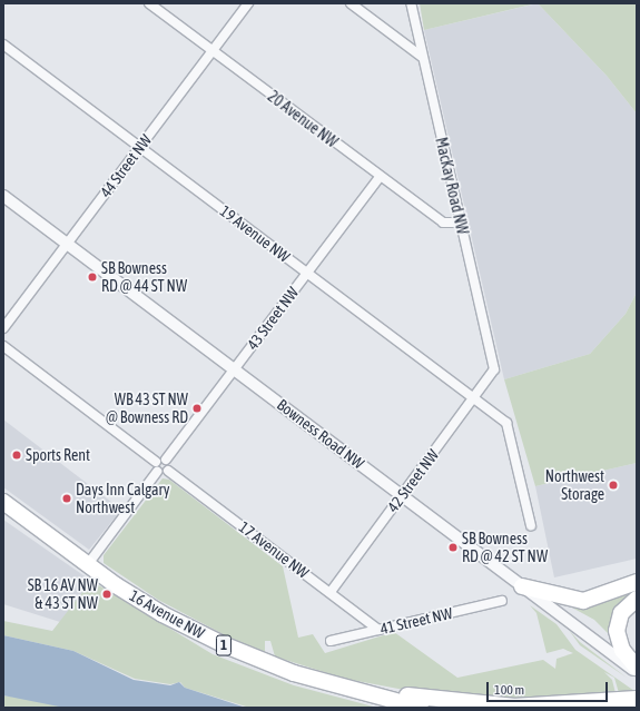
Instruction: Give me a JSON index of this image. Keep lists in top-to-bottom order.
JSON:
{
  "streets": {
    "highway": ["16 Avenue NW", "1"],
    "street": [
      "20 Avenue NW",
      "44 Street NW",
      "MacKay Road NW",
      "19 Avenue NW",
      "43 Street NW",
      "Bowness Road NW",
      "42 Street NW",
      "17 Avenue NW",
      "41 Street NW"
    ]
  },
  "crossings": [
    ["20 Avenue NW", "44 Street NW"],
    ["20 Avenue NW", "MacKay Road NW"],
    ["20 Avenue NW", "43 Street NW"],
    ["44 Street NW", "19 Avenue NW"],
    ["44 Street NW", "Bowness Road NW"],
    ["MacKay Road NW", "42 Street NW"],
    ["19 Avenue NW", "43 Street NW"],
    ["19 Avenue NW", "42 Street NW"],
    ["43 Street NW", "Bowness Road NW"],
    ["Bowness Road NW", "42 Street NW"],
    ["42 Street NW", "17 Avenue NW"],
    ["17 Avenue NW", "41 Street NW"]
  ],
  "places": [
    "SB Bowness RD @ 44 ST NW",
    "WB 43 ST NW @ Bowness RD",
    "Sports Rent",
    "Northwest Storage",
    "Days Inn Calgary Northwest",
    "SB Bowness RD @ 42 ST NW",
    "SB 16 AV NW & 43 ST NW"
  ],
  "scale_bar": "100 m"
}
